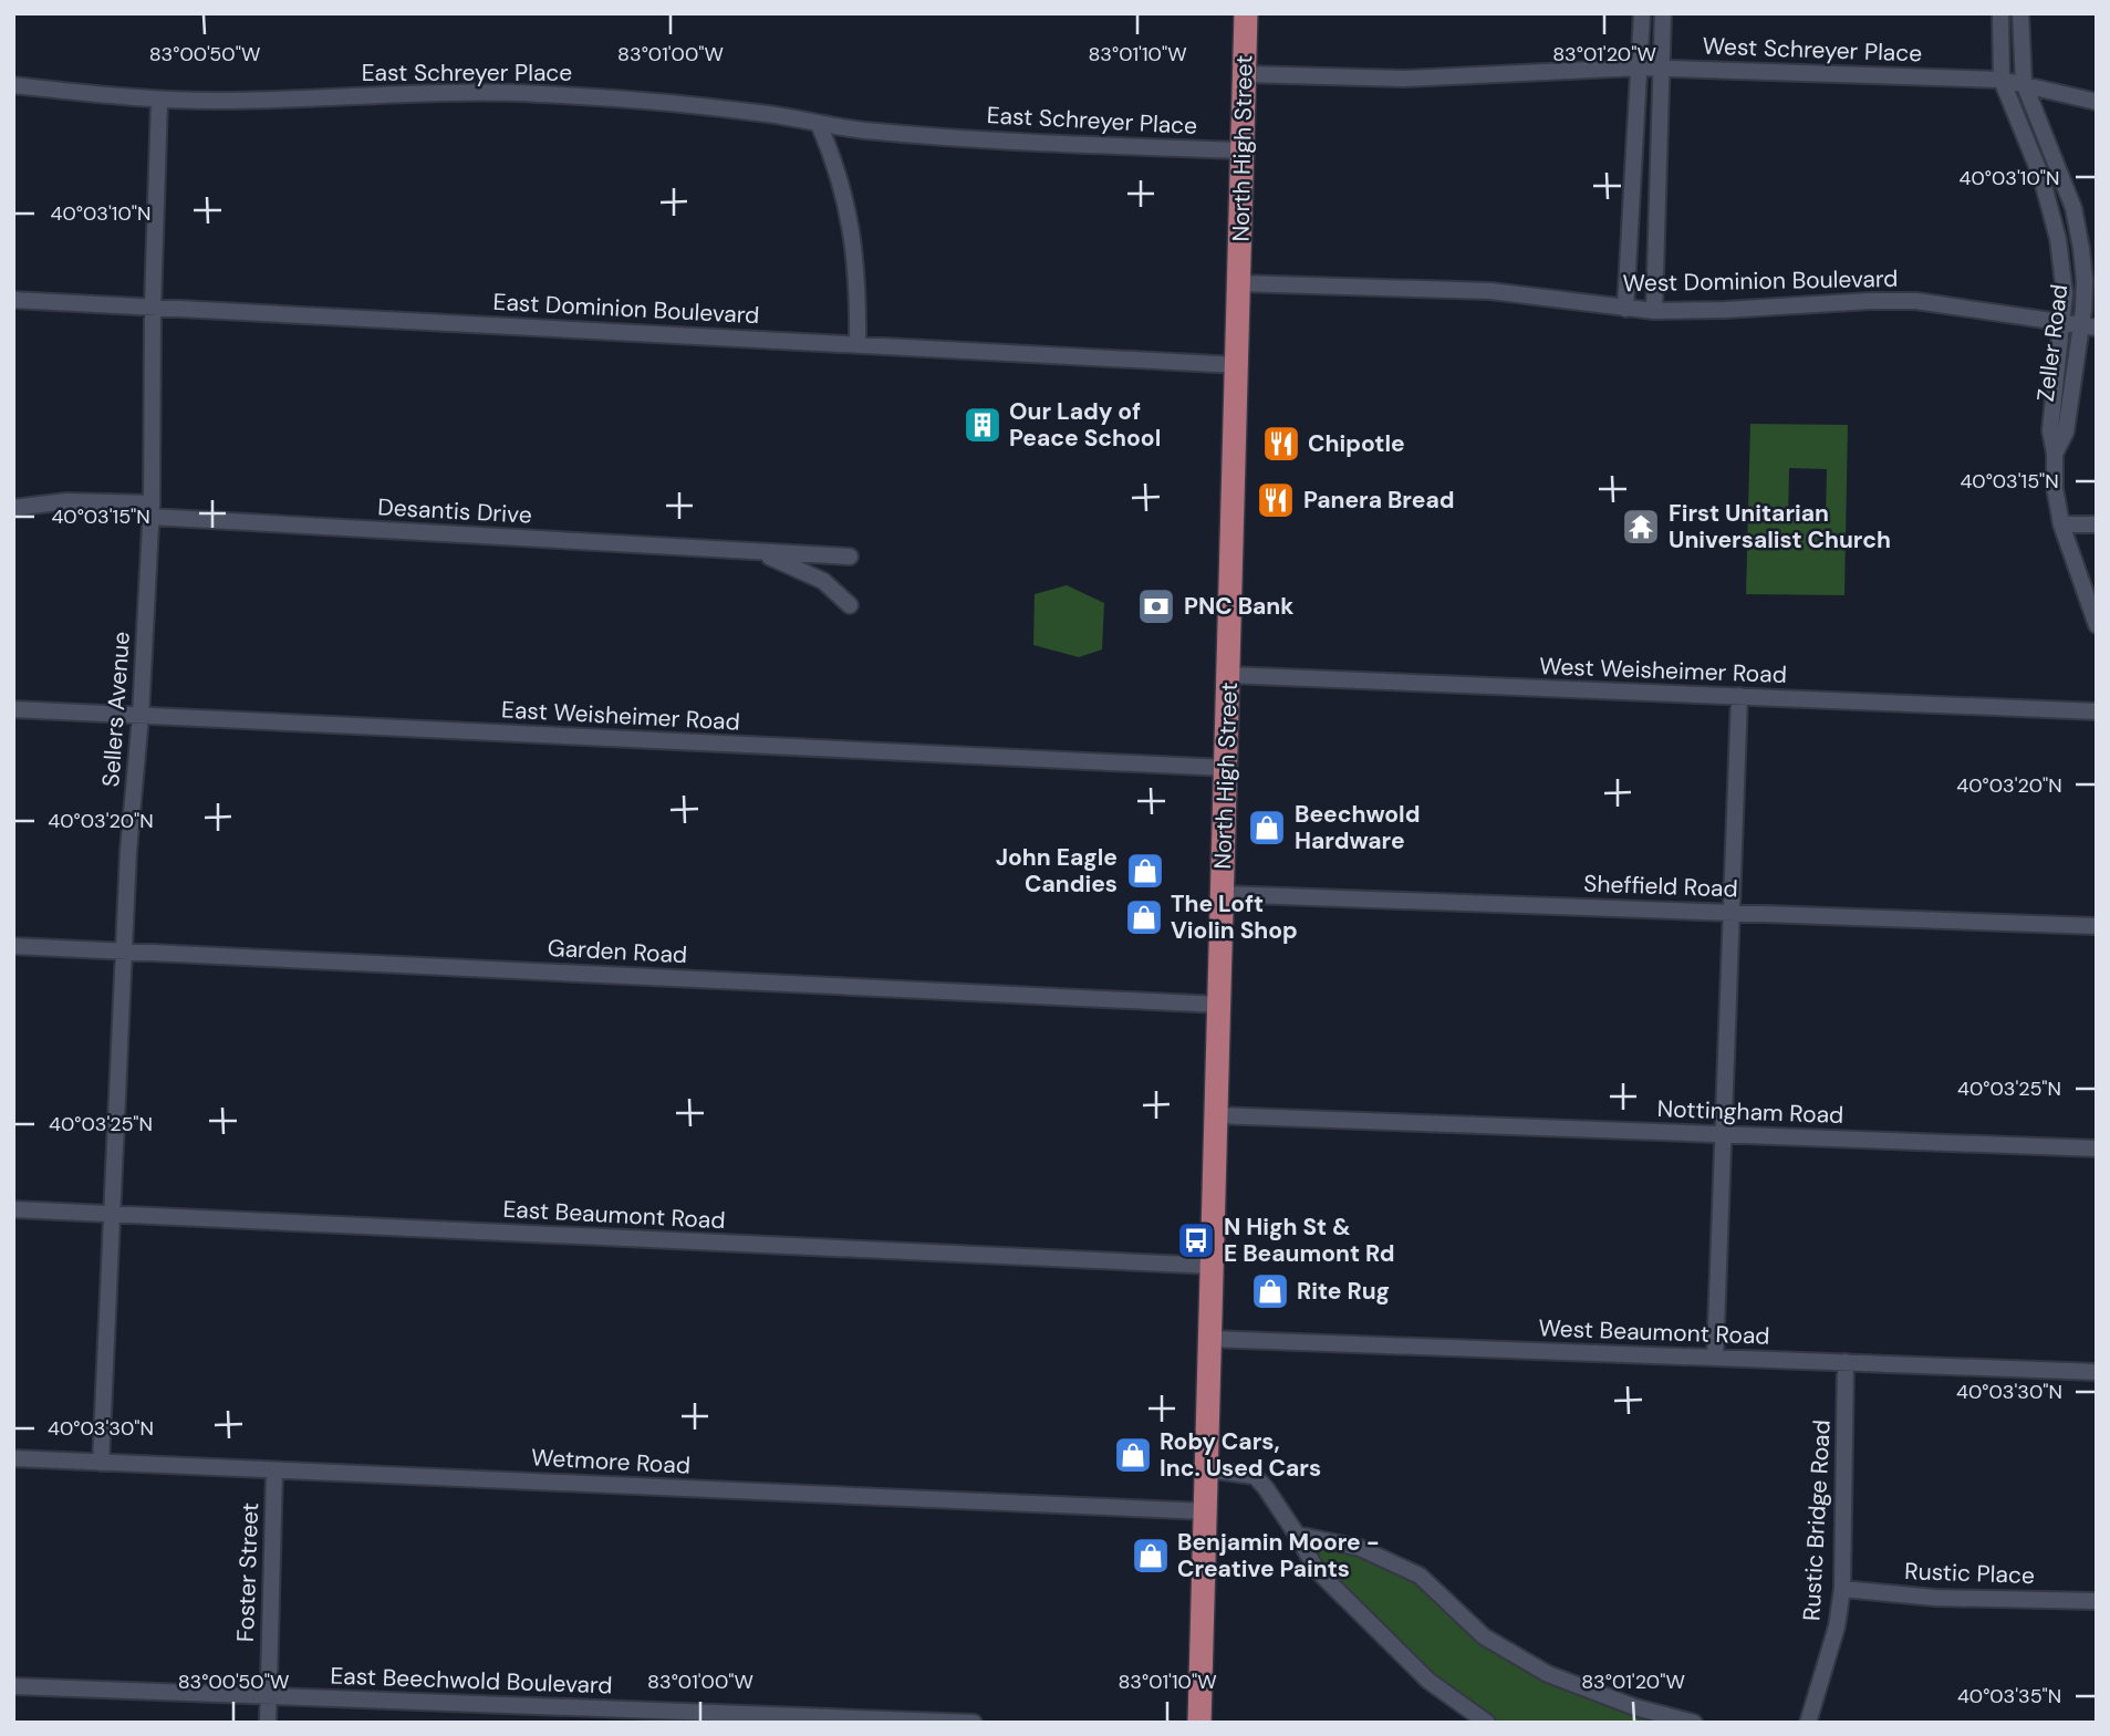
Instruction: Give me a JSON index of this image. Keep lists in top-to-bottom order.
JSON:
{
  "streets": {
    "main road": ["North High Street"],
    "street": [
      "West Schreyer Place",
      "East Schreyer Place",
      "West Dominion Boulevard",
      "East Dominion Boulevard",
      "Zeller Road",
      "Desantis Drive",
      "West Weisheimer Road",
      "Sellers Avenue",
      "East Weisheimer Road",
      "Sheffield Road",
      "Garden Road",
      "Nottingham Road",
      "East Beaumont Road",
      "West Beaumont Road",
      "Wetmore Road",
      "Rustic Bridge Road",
      "Foster Street",
      "Rustic Place",
      "East Beechwold Boulevard"
    ]
  },
  "crossings": [
    ["West Schreyer Place", "North High Street"],
    ["West Schreyer Place", "Zeller Road"],
    ["East Schreyer Place", "North High Street"],
    ["East Schreyer Place", "Sellers Avenue"],
    ["North High Street", "West Dominion Boulevard"],
    ["North High Street", "East Dominion Boulevard"],
    ["North High Street", "West Weisheimer Road"],
    ["North High Street", "East Weisheimer Road"],
    ["North High Street", "Sheffield Road"],
    ["North High Street", "Garden Road"],
    ["North High Street", "Nottingham Road"],
    ["North High Street", "East Beaumont Road"],
    ["North High Street", "West Beaumont Road"],
    ["North High Street", "Wetmore Road"],
    ["West Dominion Boulevard", "Zeller Road"],
    ["East Dominion Boulevard", "Sellers Avenue"],
    ["Desantis Drive", "Sellers Avenue"],
    ["Sellers Avenue", "East Weisheimer Road"],
    ["Sellers Avenue", "Garden Road"],
    ["Sellers Avenue", "East Beaumont Road"],
    ["Sellers Avenue", "Wetmore Road"],
    ["West Beaumont Road", "Rustic Bridge Road"],
    ["Wetmore Road", "Foster Street"],
    ["Rustic Bridge Road", "Rustic Place"],
    ["Foster Street", "East Beechwold Boulevard"]
  ],
  "places": {
    "building": ["Our Lady of Peace School"],
    "restaurant": ["Chipotle", "Panera Bread"],
    "temple": ["First Unitarian Universalist Church"],
    "bank": ["PNC Bank"],
    "shop": [
      "Beechwold Hardware",
      "John Eagle Candies",
      "The Loft Violin Shop",
      "Rite Rug",
      "Roby Cars, Inc. Used Cars",
      "Benjamin Moore - Creative Paints"
    ],
    "bus stop": ["N High St & E Beaumont Rd"]
  },
  "coordinates": [
    "83°00'50\"W",
    "83°01'00\"W",
    "83°01'10\"W",
    "83°01'20\"W",
    "40°03'10\"N",
    "40°03'15\"N",
    "40°03'20\"N",
    "40°03'25\"N",
    "40°03'30\"N",
    "40°03'35\"N"
  ]
}
